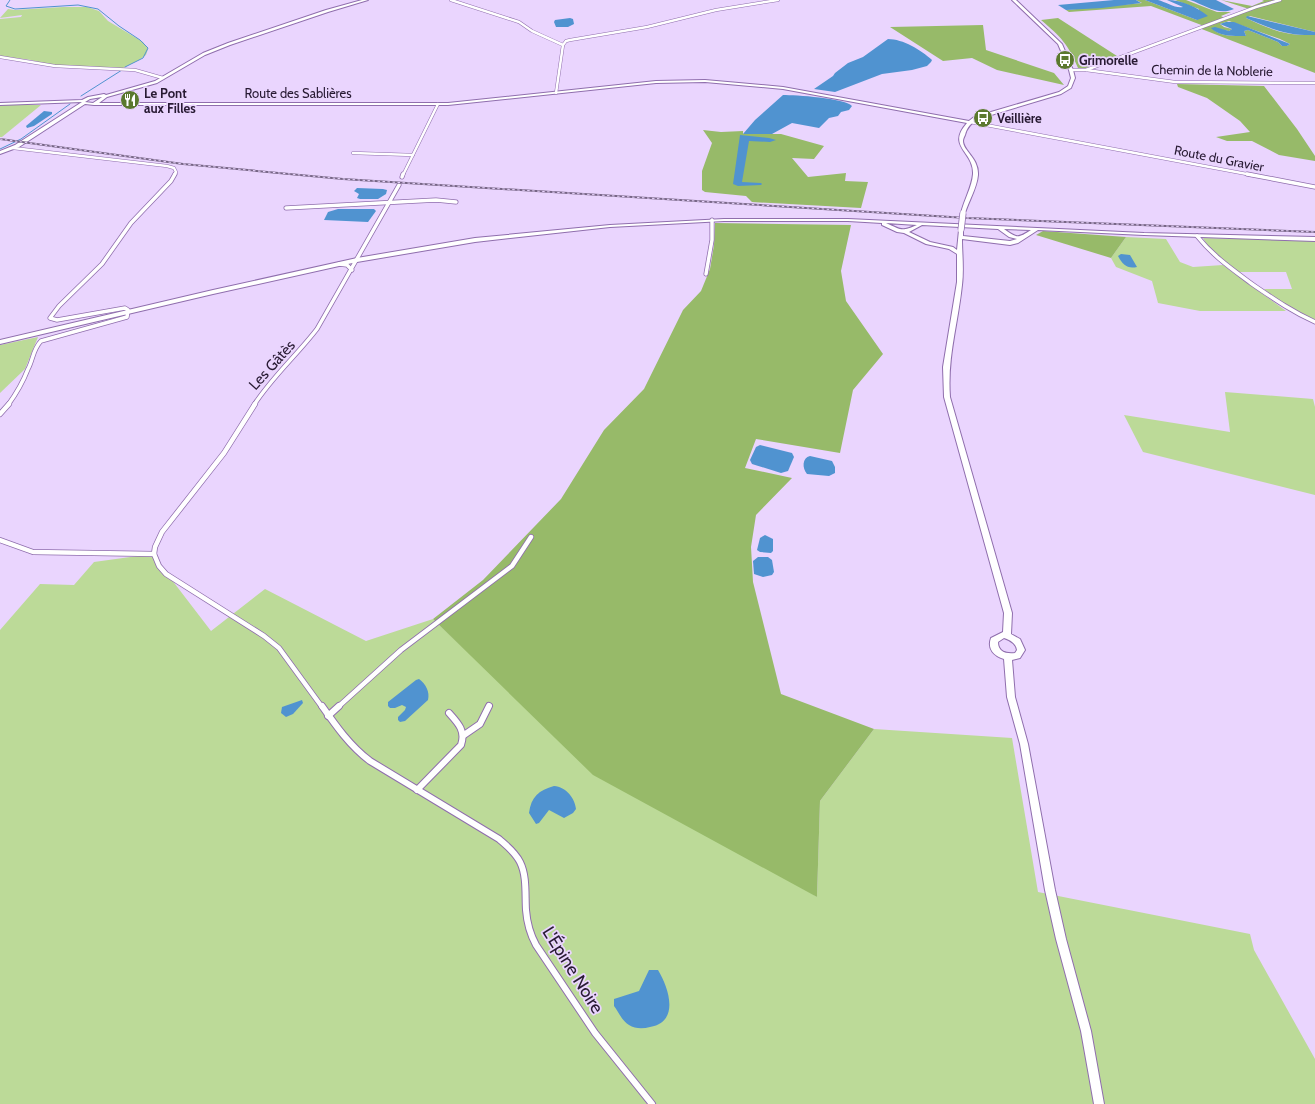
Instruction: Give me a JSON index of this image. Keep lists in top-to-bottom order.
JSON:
{
  "streets": {
    "street": [
      "Chemin de la Noblerie",
      "Route des Sablières",
      "Route du Gravier",
      "Les Gâtès",
      "L'Épine Noire"
    ]
  },
  "crossings": [
    ["Les Gâtès", "L'Épine Noire"]
  ],
  "places": {
    "bus stop": ["Grimorelle", "Veillière"],
    "restaurant": ["Le Pont aux Filles"]
  }
}
